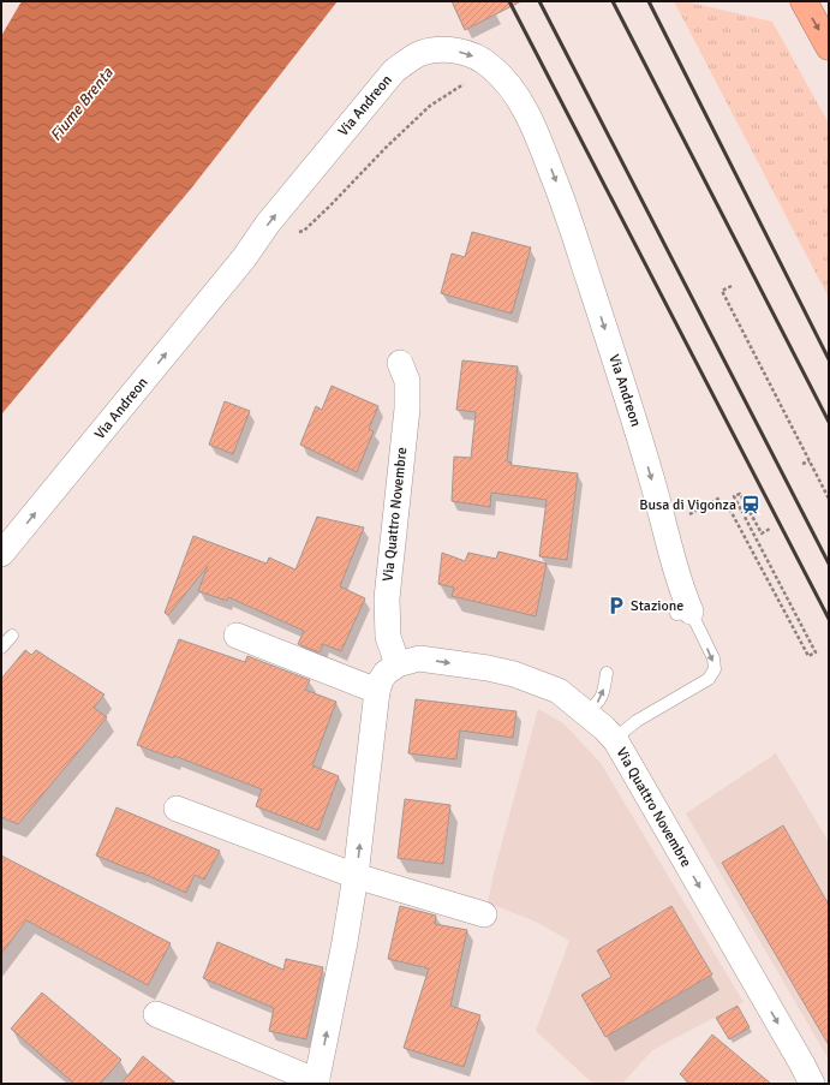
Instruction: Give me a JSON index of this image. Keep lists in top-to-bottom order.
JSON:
{
  "streets": {
    "street": ["Via Andreon", "Via Quattro Novembre"]
  },
  "one_way": ["Via Quattro Novembre"],
  "water": ["Fiume Brenta"],
  "places": {
    "station": ["Busa di Vigonza"],
    "parking": ["Stazione"]
  }
}
